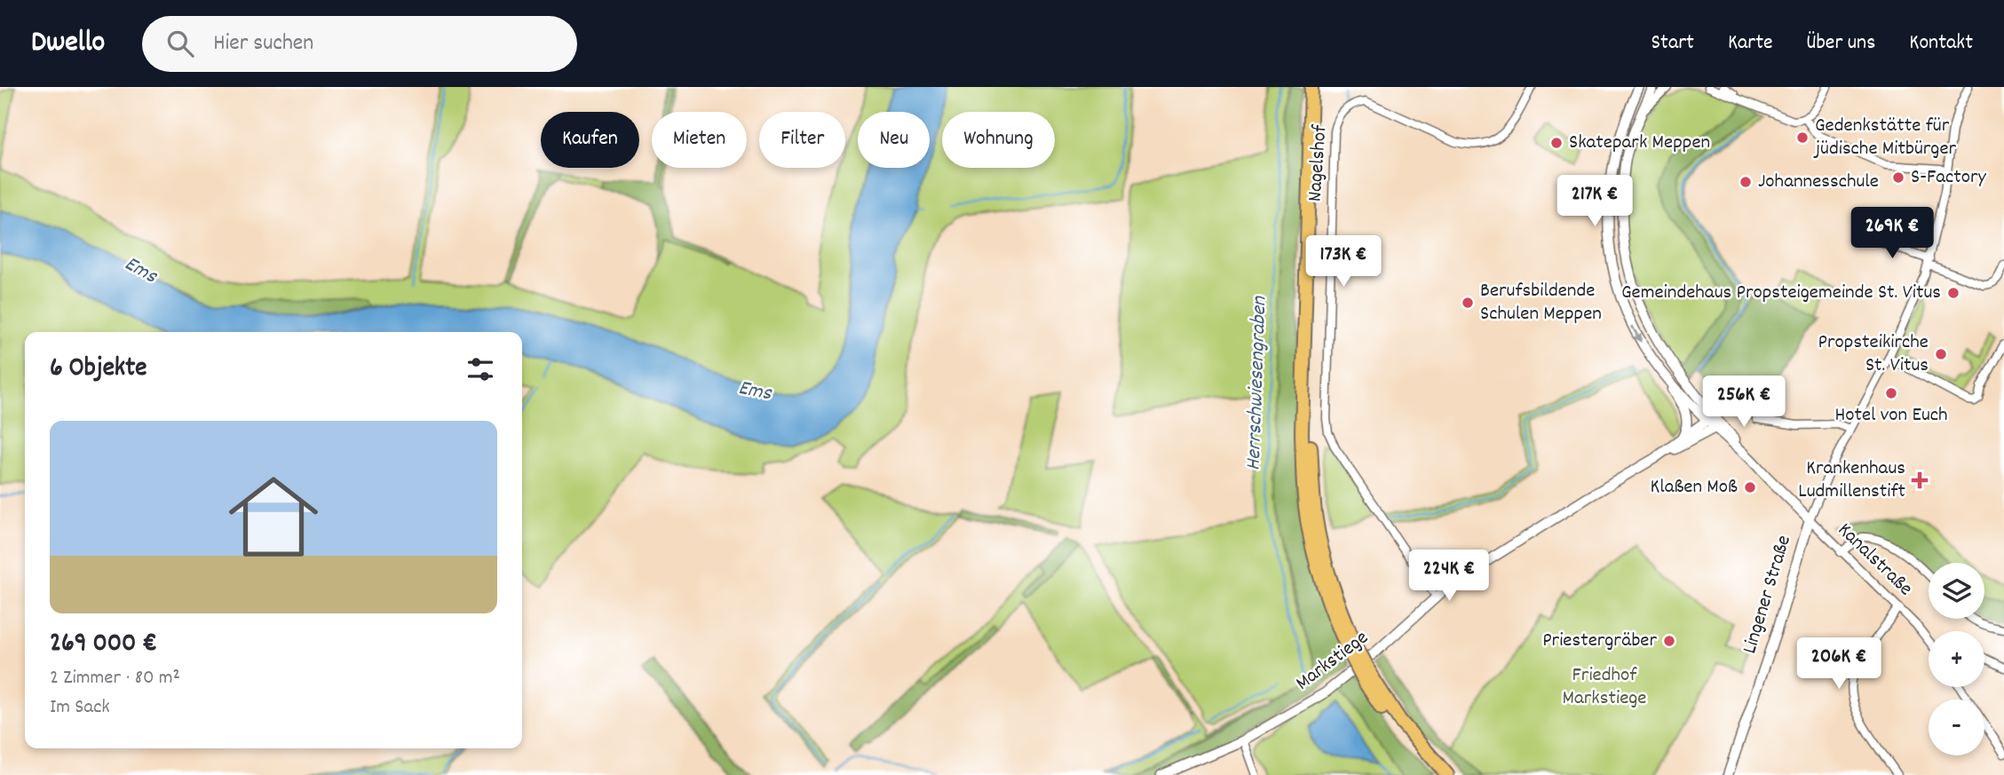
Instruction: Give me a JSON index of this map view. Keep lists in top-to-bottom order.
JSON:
{
  "streets": {
    "street": [
      "Nagelshof",
      "Kanalstraße",
      "Lingener Straße",
      "Markstiege"
    ]
  },
  "crossings": [
    ["Nagelshof", "Markstiege"],
    ["Kanalstraße", "Lingener Straße"]
  ],
  "water": ["Ems", "Herrschwiesengraben"],
  "parks": ["Friedhof Markstiege"],
  "places": {
    "other": [
      "Gedenkstätte für jüdische Mitbürger",
      "Skatepark Meppen",
      "S-Factory",
      "Johannesschule",
      "Gemeindehaus Propsteigemeinde St. Vitus",
      "Berufsbildende Schulen Meppen",
      "Propsteikirche St. Vitus",
      "Hotel von Euch",
      "Klaßen Moß",
      "Priestergräber"
    ],
    "health": ["Krankenhaus Ludmillenstift"]
  },
  "page": {
    "header": "Dwello",
    "search": "Hier suchen",
    "nav": [
      "Start",
      "Karte",
      "Über uns",
      "Kontakt"
    ],
    "chip": [
      "Kaufen",
      "Mieten",
      "Filter",
      "Neu",
      "Wohnung"
    ],
    "price": [
      "217K €",
      "269K €",
      "173K €",
      "256K €",
      "224K €",
      "206K €"
    ],
    "heading": "6 Objekte",
    "list": [
      {
        "name": "269 000 €",
        "note": "2 Zimmer · 80 m² · Im Sack"
      }
    ],
    "map_buttons": ["+", "−"]
  }
}
